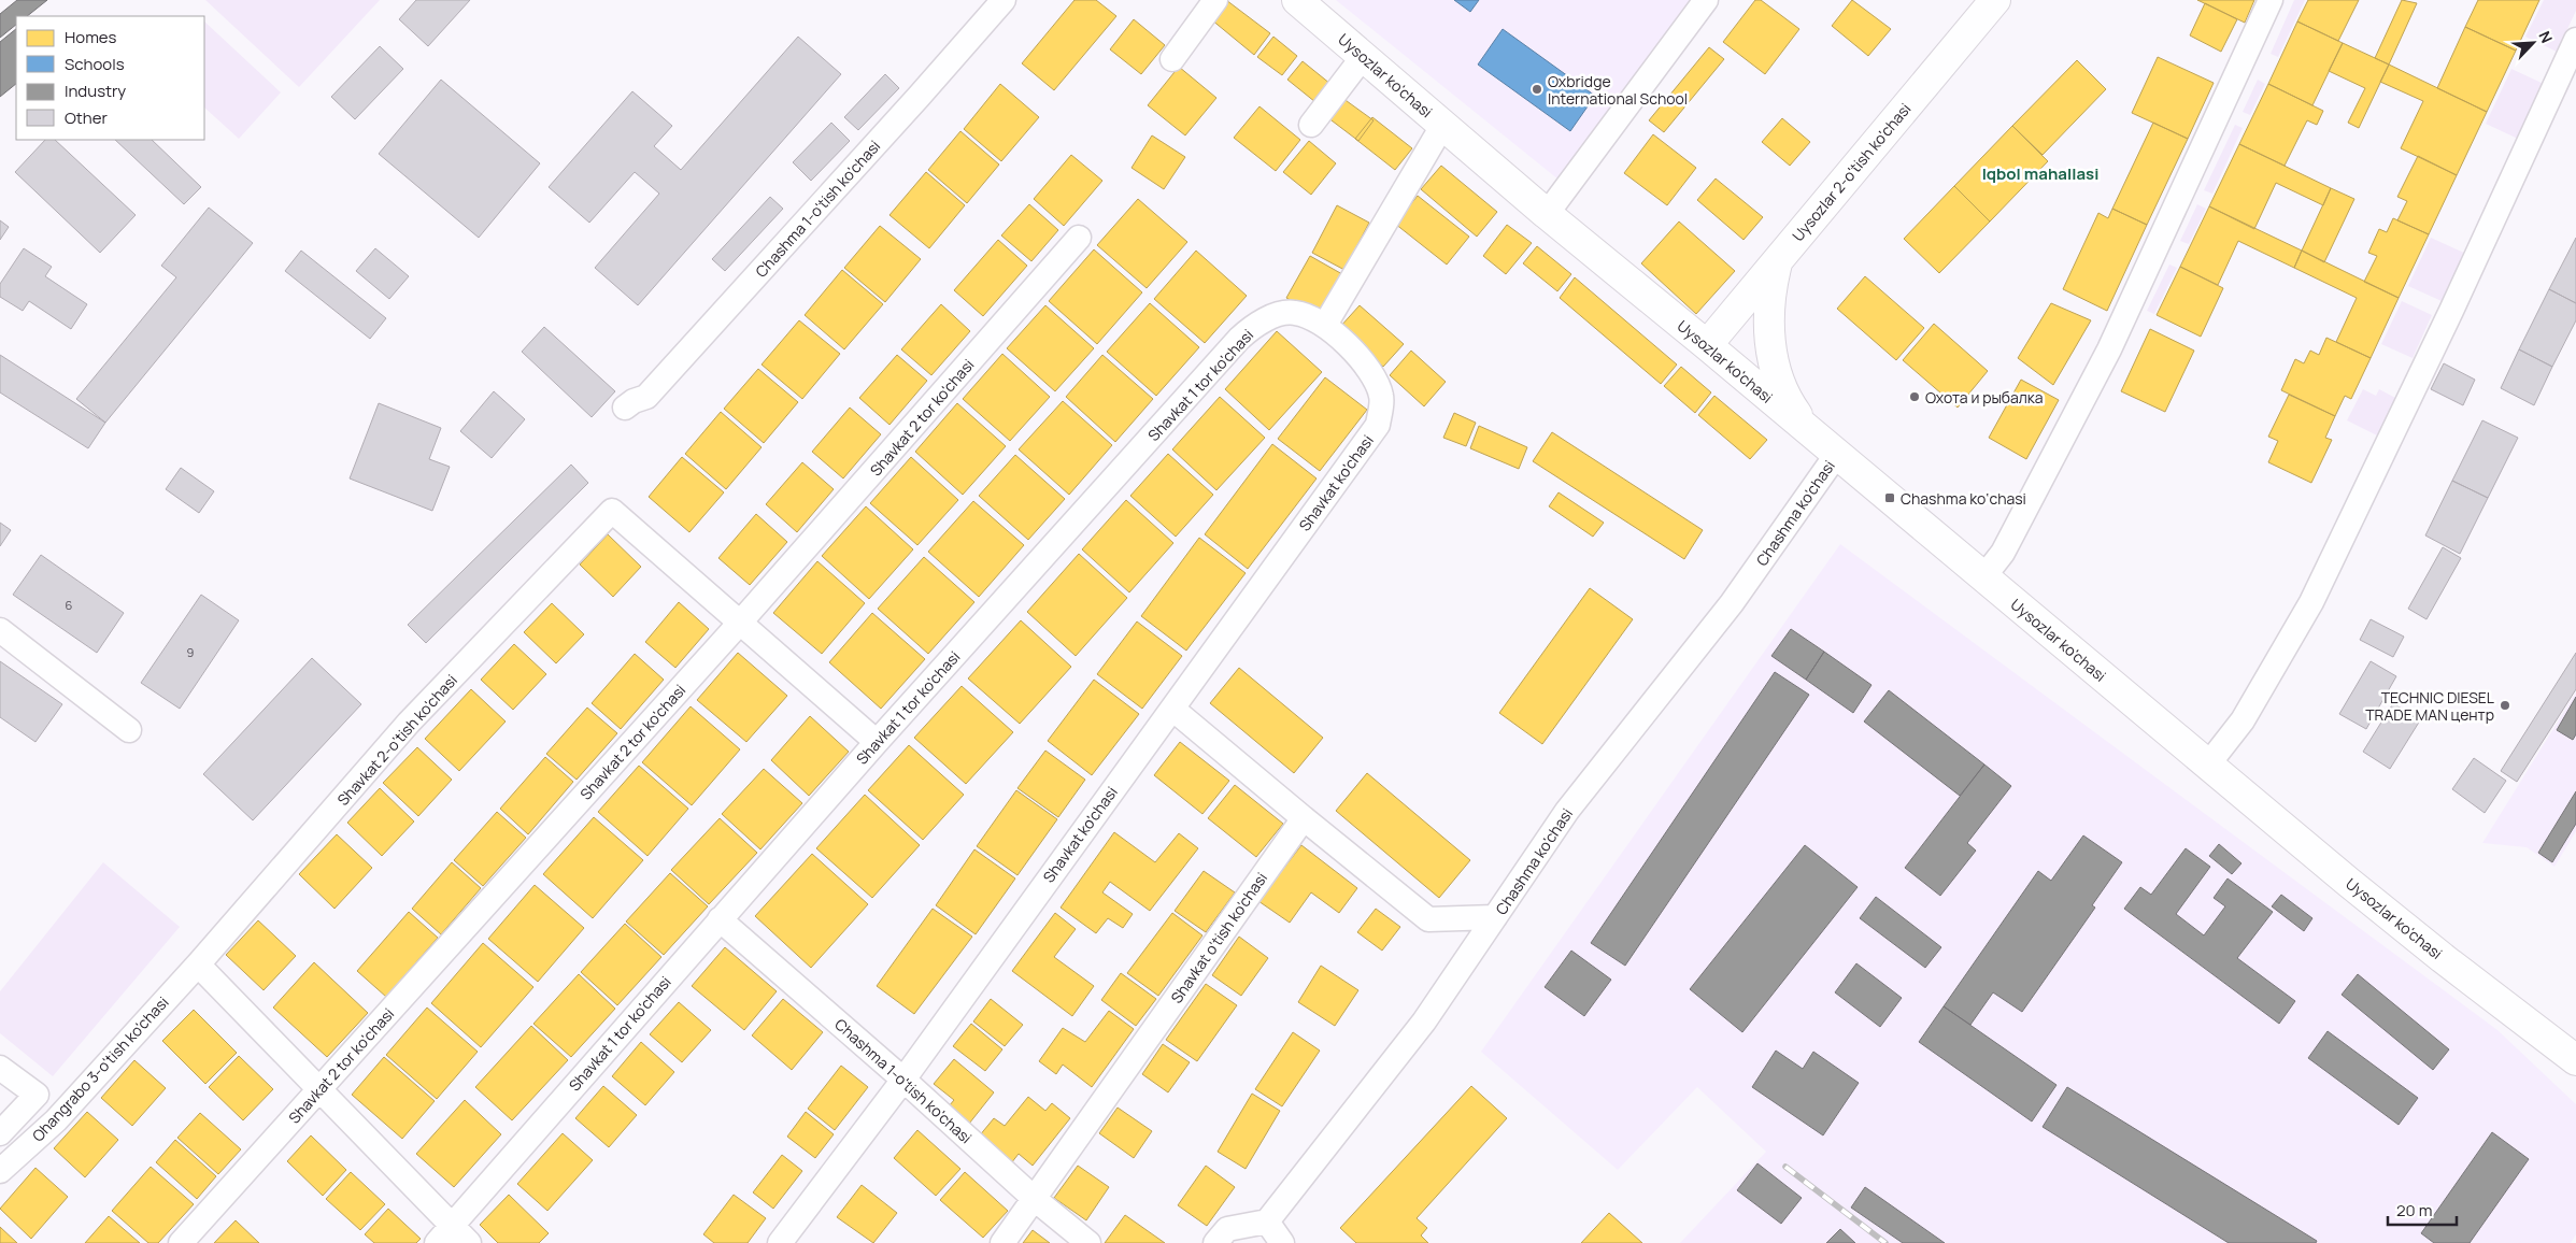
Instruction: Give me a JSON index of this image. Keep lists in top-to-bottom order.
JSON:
{
  "streets": {
    "main road": ["Uysozlar ko'chasi", "Uysozlar 2-o'tish ko'chasi"],
    "street": [
      "Chashma 1-o'tish ko'chasi",
      "Shavkat 1 tor ko'chasi",
      "Shavkat 2 tor ko'chasi",
      "Shavkat ko'chasi",
      "Chashma ko'chasi",
      "Shavkat 2-o'tish ko'chasi",
      "Shavkat o'tish ko'chasi",
      "Ohangrabo 3-o'tish ko'chasi"
    ]
  },
  "crossings": [
    ["Uysozlar ko'chasi", "Uysozlar 2-o'tish ko'chasi"],
    ["Uysozlar ko'chasi", "Chashma ko'chasi"],
    ["Chashma 1-o'tish ko'chasi", "Shavkat 1 tor ko'chasi"],
    ["Chashma 1-o'tish ko'chasi", "Shavkat ko'chasi"],
    ["Chashma 1-o'tish ko'chasi", "Shavkat o'tish ko'chasi"],
    ["Shavkat 1 tor ko'chasi", "Shavkat ko'chasi"],
    ["Shavkat 1 tor ko'chasi", "Shavkat 2-o'tish ko'chasi"],
    ["Shavkat 2 tor ko'chasi", "Shavkat 2-o'tish ko'chasi"],
    ["Shavkat 2-o'tish ko'chasi", "Ohangrabo 3-o'tish ko'chasi"]
  ],
  "districts": ["Iqbol mahallasi"],
  "places": {
    "other": ["Oxbridge International School", "Охота и рыбалка", "TECHNIC DIESEL TRADE MAN центр"],
    "transit": ["Chashma ko‘chasi"]
  },
  "house_numbers": ["6", "9"],
  "legend": [
    "Homes",
    "Schools",
    "Industry",
    "Other"
  ],
  "scale_bar": "20 m",
  "north": "top right"
}
